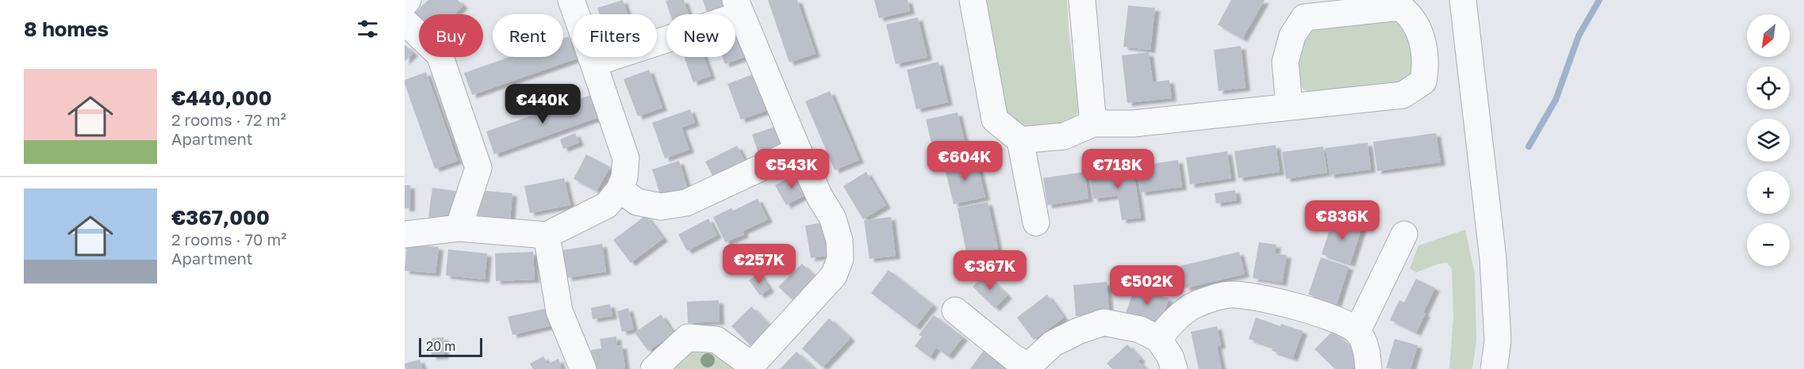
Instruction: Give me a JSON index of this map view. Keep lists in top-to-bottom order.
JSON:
{
  "scale_bar": "20 m",
  "north": "bottom left",
  "page": {
    "heading": "8 homes",
    "map_buttons": ["+", "−"],
    "chip": [
      "Buy",
      "Rent",
      "Filters",
      "New"
    ],
    "list": [
      {
        "name": "€440,000",
        "note": "2 rooms · 72 m² · Apartment"
      },
      {
        "name": "€367,000",
        "note": "2 rooms · 70 m² · Apartment"
      }
    ],
    "price": [
      "€440K",
      "€604K",
      "€543K",
      "€718K",
      "€836K",
      "€257K",
      "€367K",
      "€502K"
    ],
    "scale": "20 m"
  }
}
